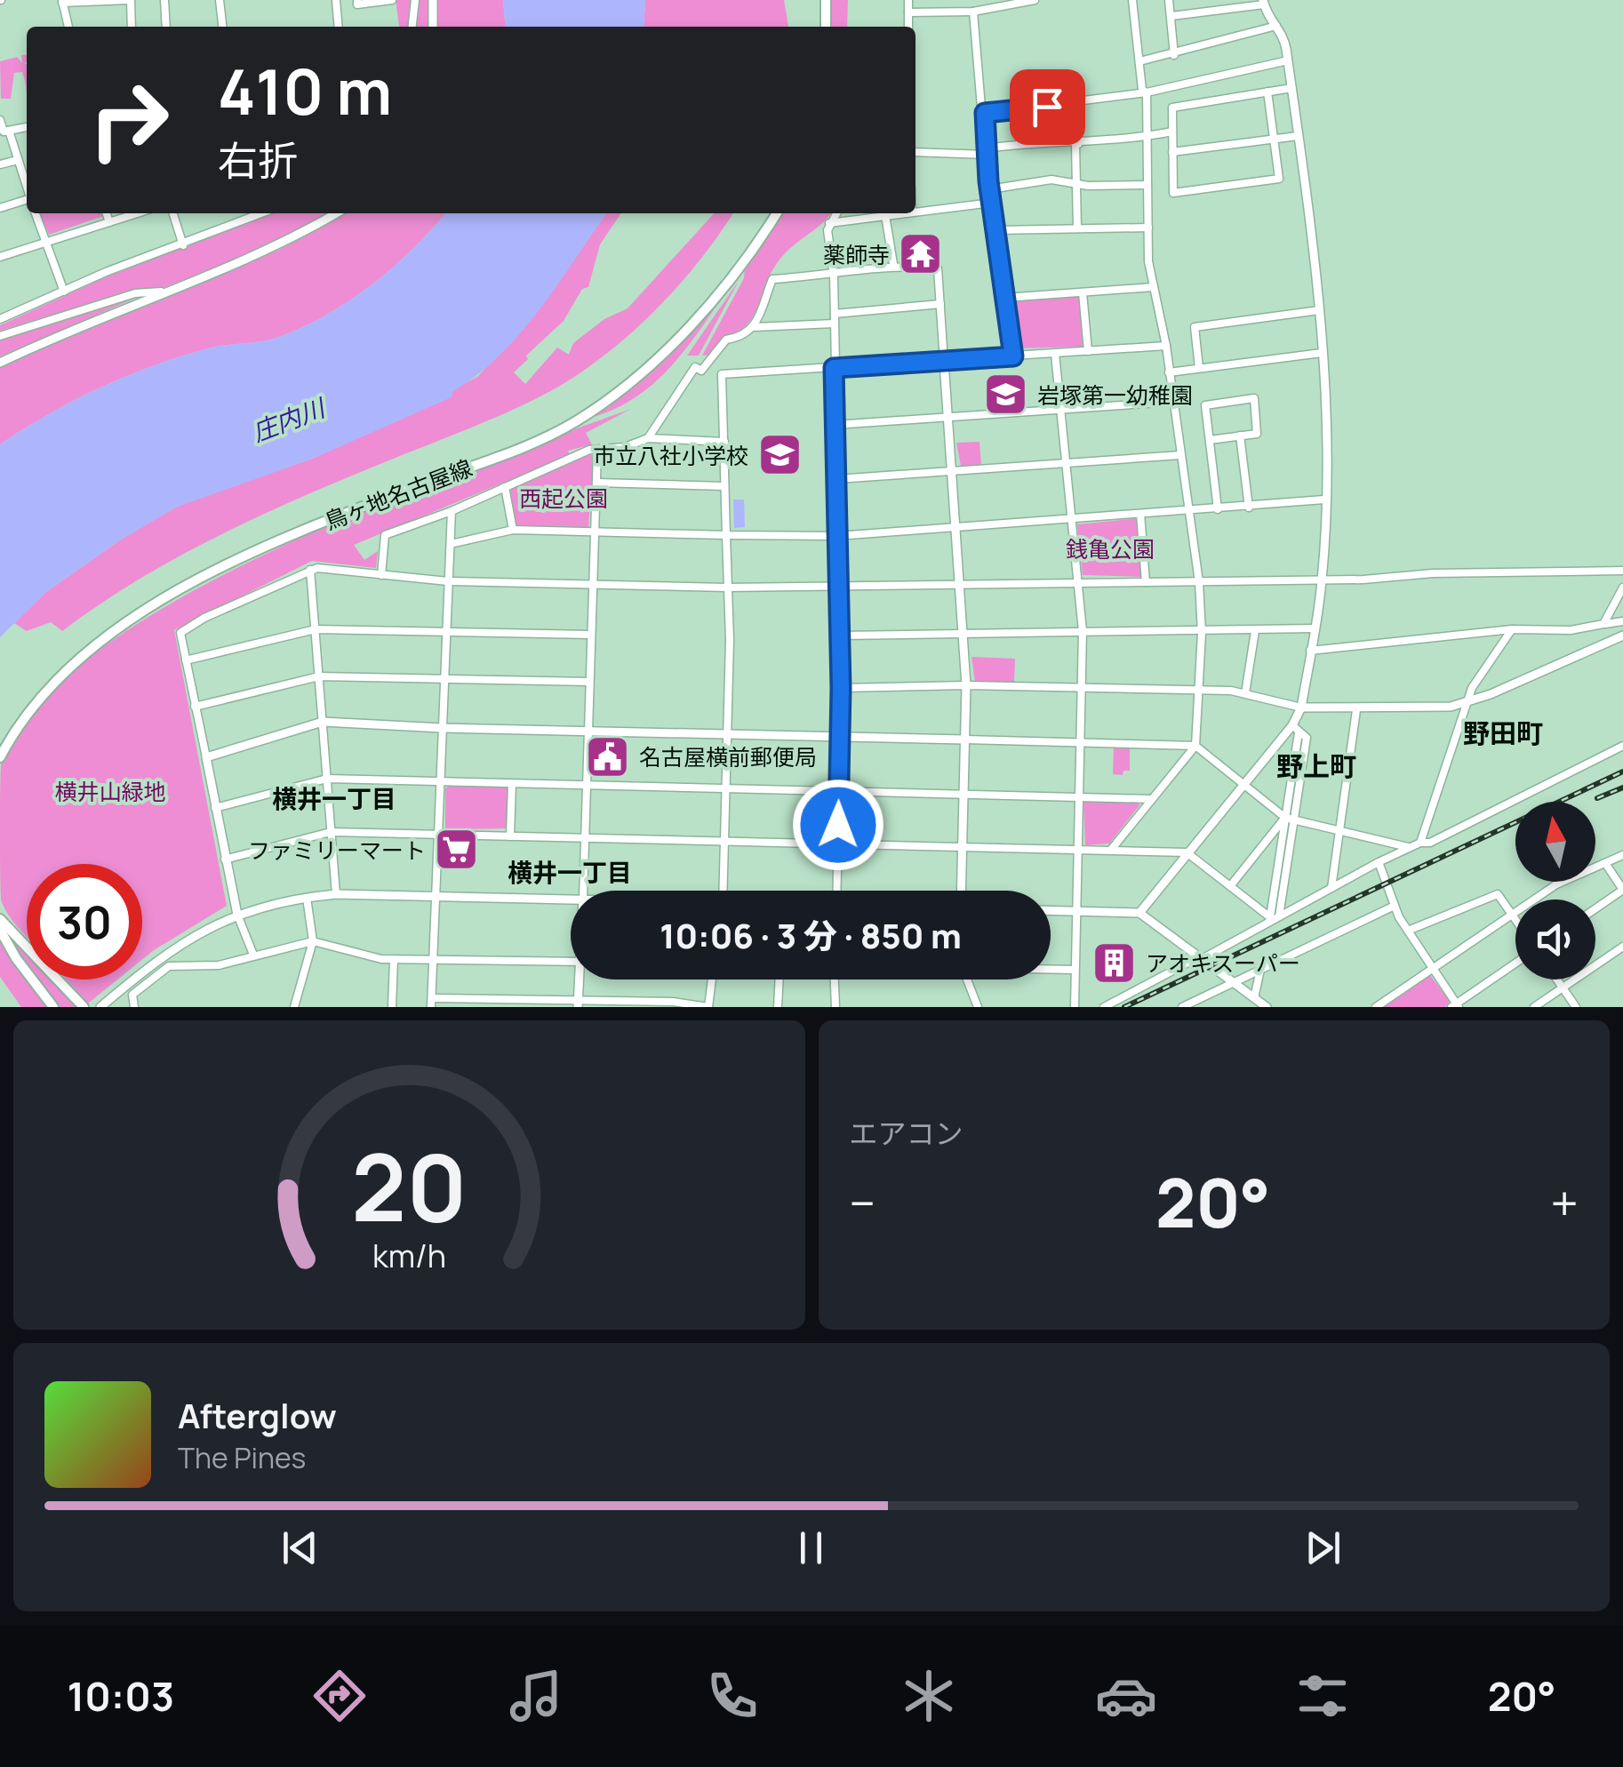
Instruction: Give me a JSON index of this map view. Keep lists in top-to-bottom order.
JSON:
{
  "streets": {
    "main road": ["鳥ヶ地名古屋線"]
  },
  "districts": [
    "野田町",
    "野上町",
    "横井一丁目",
    "横井一丁目"
  ],
  "water": ["庄内川"],
  "parks": ["西起公園", "銭亀公園", "横井山緑地"],
  "places": {
    "temple": ["薬師寺"],
    "school or university": ["岩塚第一幼稚園", "市立八社小学校"],
    "public building": ["名古屋横前郵便局"],
    "supermarket": ["ファミリーマート"],
    "building": ["アオキスーパー"]
  },
  "north": "top",
  "page": {
    "turn": ["410 m", "右折"],
    "limit": "30",
    "trip": "10:06 · 3 分 · 850 m",
    "tile": "エアコン",
    "heat": ["−", "20°", "+"],
    "song": ["Afterglow", "The Pines"],
    "tabs": ["10:03", "20°"],
    "gauge": ["20", "km/h"]
  }
}
